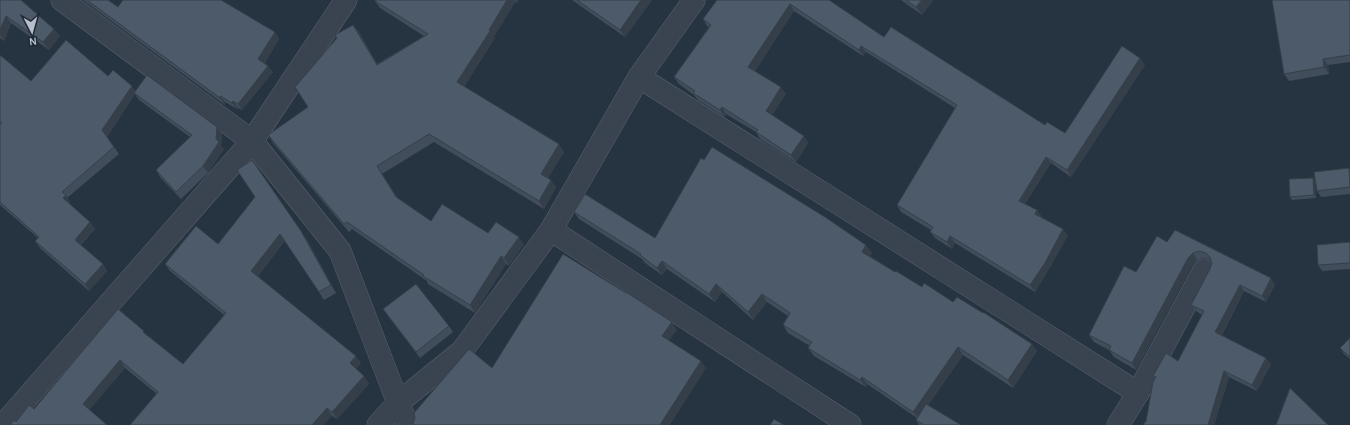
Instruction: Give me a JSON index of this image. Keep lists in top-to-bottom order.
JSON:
{
  "north": "bottom"
}
